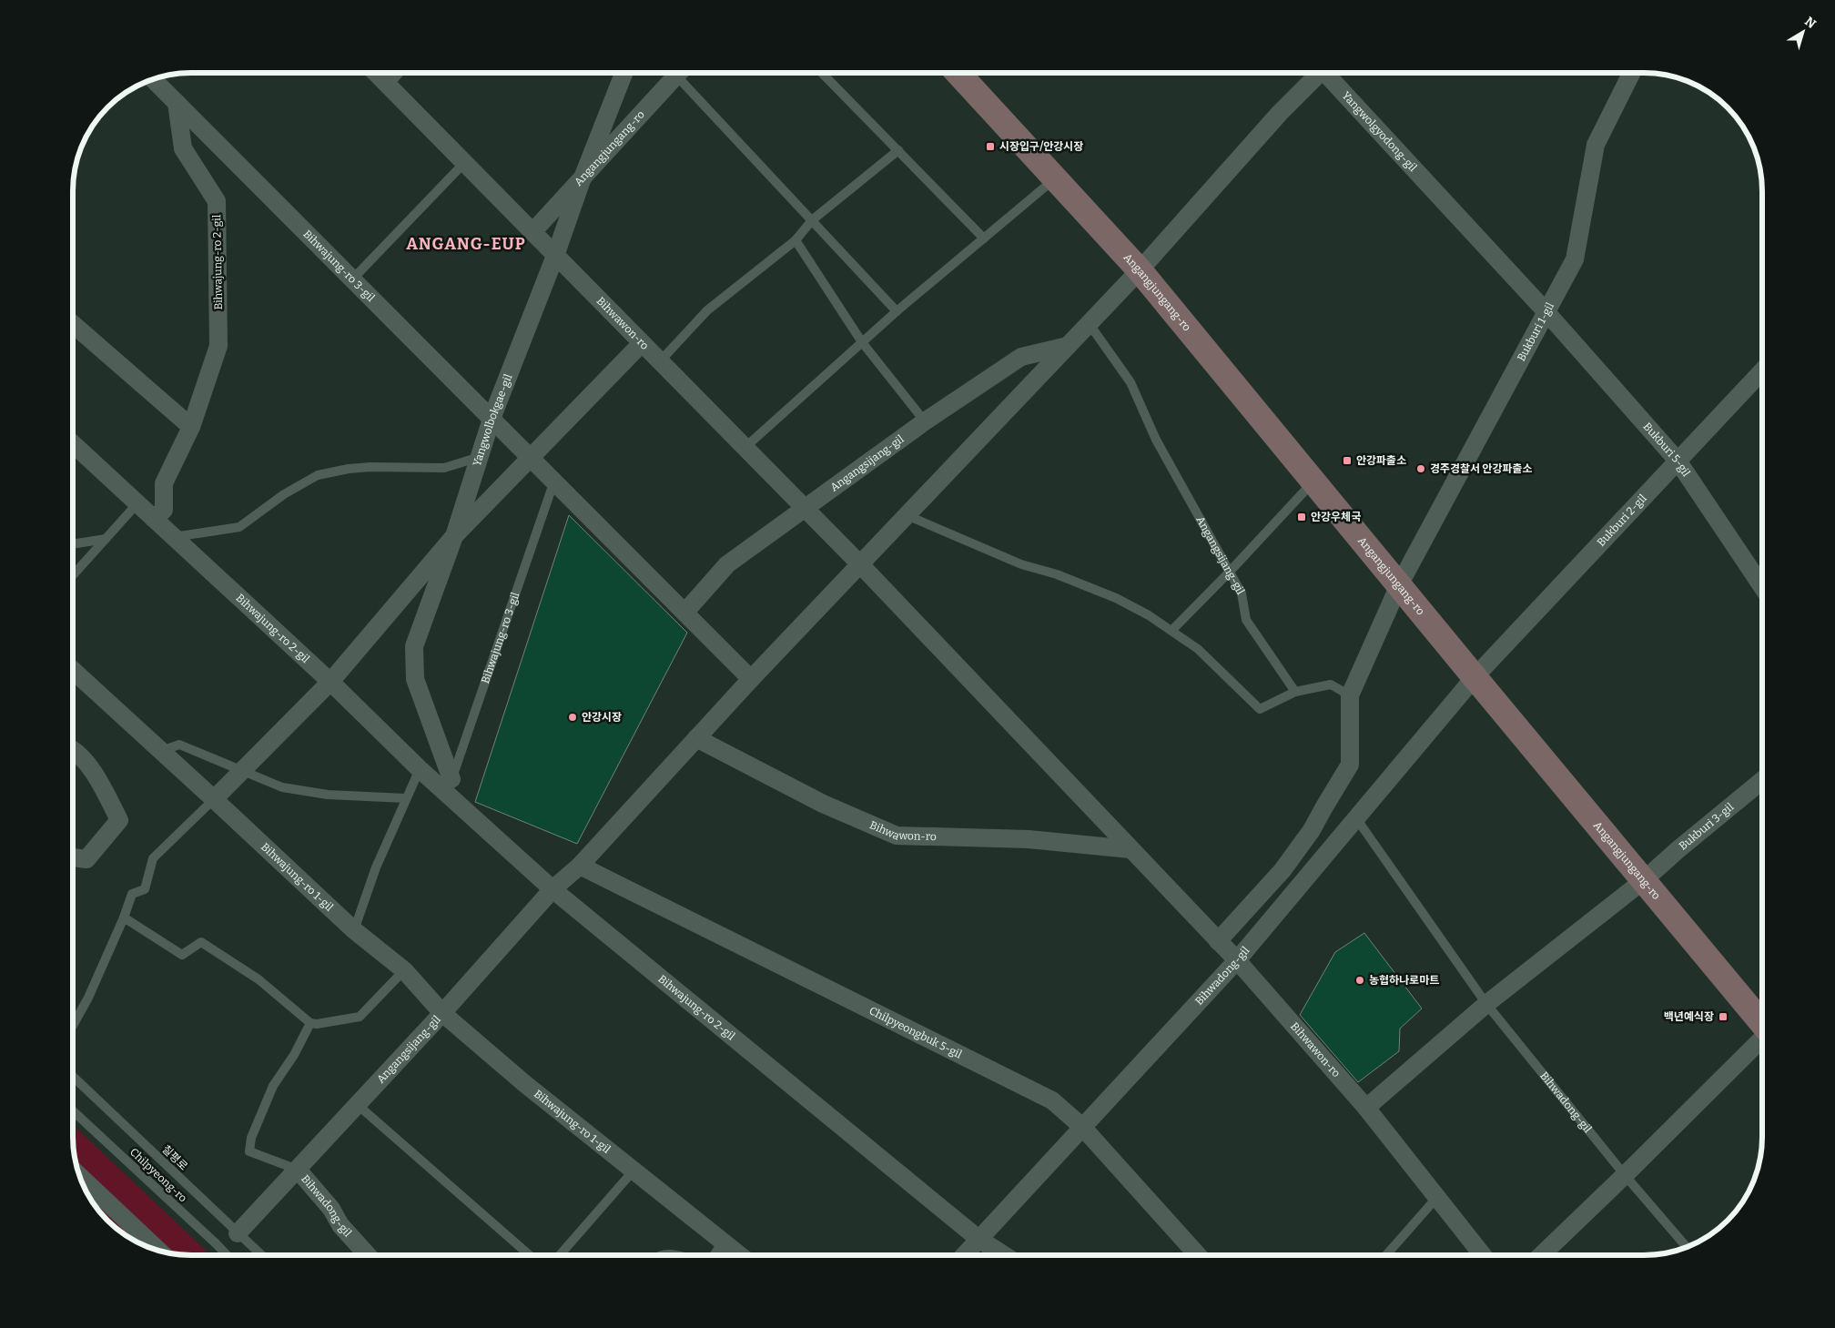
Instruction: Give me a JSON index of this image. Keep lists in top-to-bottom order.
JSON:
{
  "streets": {
    "main road": ["Angangjungang-ro"],
    "street": [
      "Yangwolgyodong-gil",
      "Bihwajung-ro 2-gil",
      "Bihwajung-ro 3-gil",
      "Bihwawon-ro",
      "Bukburi 1-gil",
      "Yangwolbokgae-gil",
      "Bukburi 5-gil",
      "Angangsijang-gil",
      "Bukburi 2-gil",
      "Bukburi 3-gil",
      "Bihwajung-ro 1-gil",
      "Bihwadong-gil",
      "Chilpyeongbuk 5-gil"
    ],
    "lane": ["칠평로", "Chilpyeong-ro"]
  },
  "crossings": [
    ["Yangwolgyodong-gil", "Angangjungang-ro"],
    ["Yangwolgyodong-gil", "Bukburi 1-gil"],
    ["Yangwolgyodong-gil", "Bukburi 5-gil"],
    ["Angangjungang-ro", "Bihwawon-ro"],
    ["Angangjungang-ro", "Bukburi 1-gil"],
    ["Angangjungang-ro", "Yangwolbokgae-gil"],
    ["Angangjungang-ro", "Bukburi 2-gil"],
    ["Angangjungang-ro", "Bukburi 3-gil"],
    ["Angangjungang-ro", "Bihwadong-gil"],
    ["Bihwajung-ro 2-gil", "Bihwajung-ro 3-gil"],
    ["Bihwajung-ro 2-gil", "Yangwolbokgae-gil"],
    ["Bihwajung-ro 2-gil", "Angangsijang-gil"],
    ["Bihwajung-ro 2-gil", "Bihwadong-gil"],
    ["Bihwajung-ro 3-gil", "Yangwolbokgae-gil"],
    ["Bihwajung-ro 3-gil", "Angangsijang-gil"],
    ["Bihwawon-ro", "Yangwolbokgae-gil"],
    ["Bihwawon-ro", "Angangsijang-gil"],
    ["Bihwawon-ro", "Bihwadong-gil"],
    ["Bukburi 1-gil", "Bukburi 5-gil"],
    ["Bukburi 5-gil", "Bukburi 2-gil"],
    ["Angangsijang-gil", "Bihwajung-ro 1-gil"],
    ["Angangsijang-gil", "Bihwadong-gil"],
    ["Angangsijang-gil", "Chilpyeongbuk 5-gil"],
    ["Angangsijang-gil", "칠평로"],
    ["Bukburi 2-gil", "Bihwadong-gil"],
    ["Bihwadong-gil", "Chilpyeongbuk 5-gil"]
  ],
  "districts": ["ANGANG-EUP"],
  "places": {
    "transit": [
      "시장입구/안강시장",
      "안강파출소",
      "안강우체국",
      "백년예식장"
    ],
    "other": ["경주경찰서 안강파출소", "안강시장", "농협하나로마트"]
  },
  "north": "top right"
}
